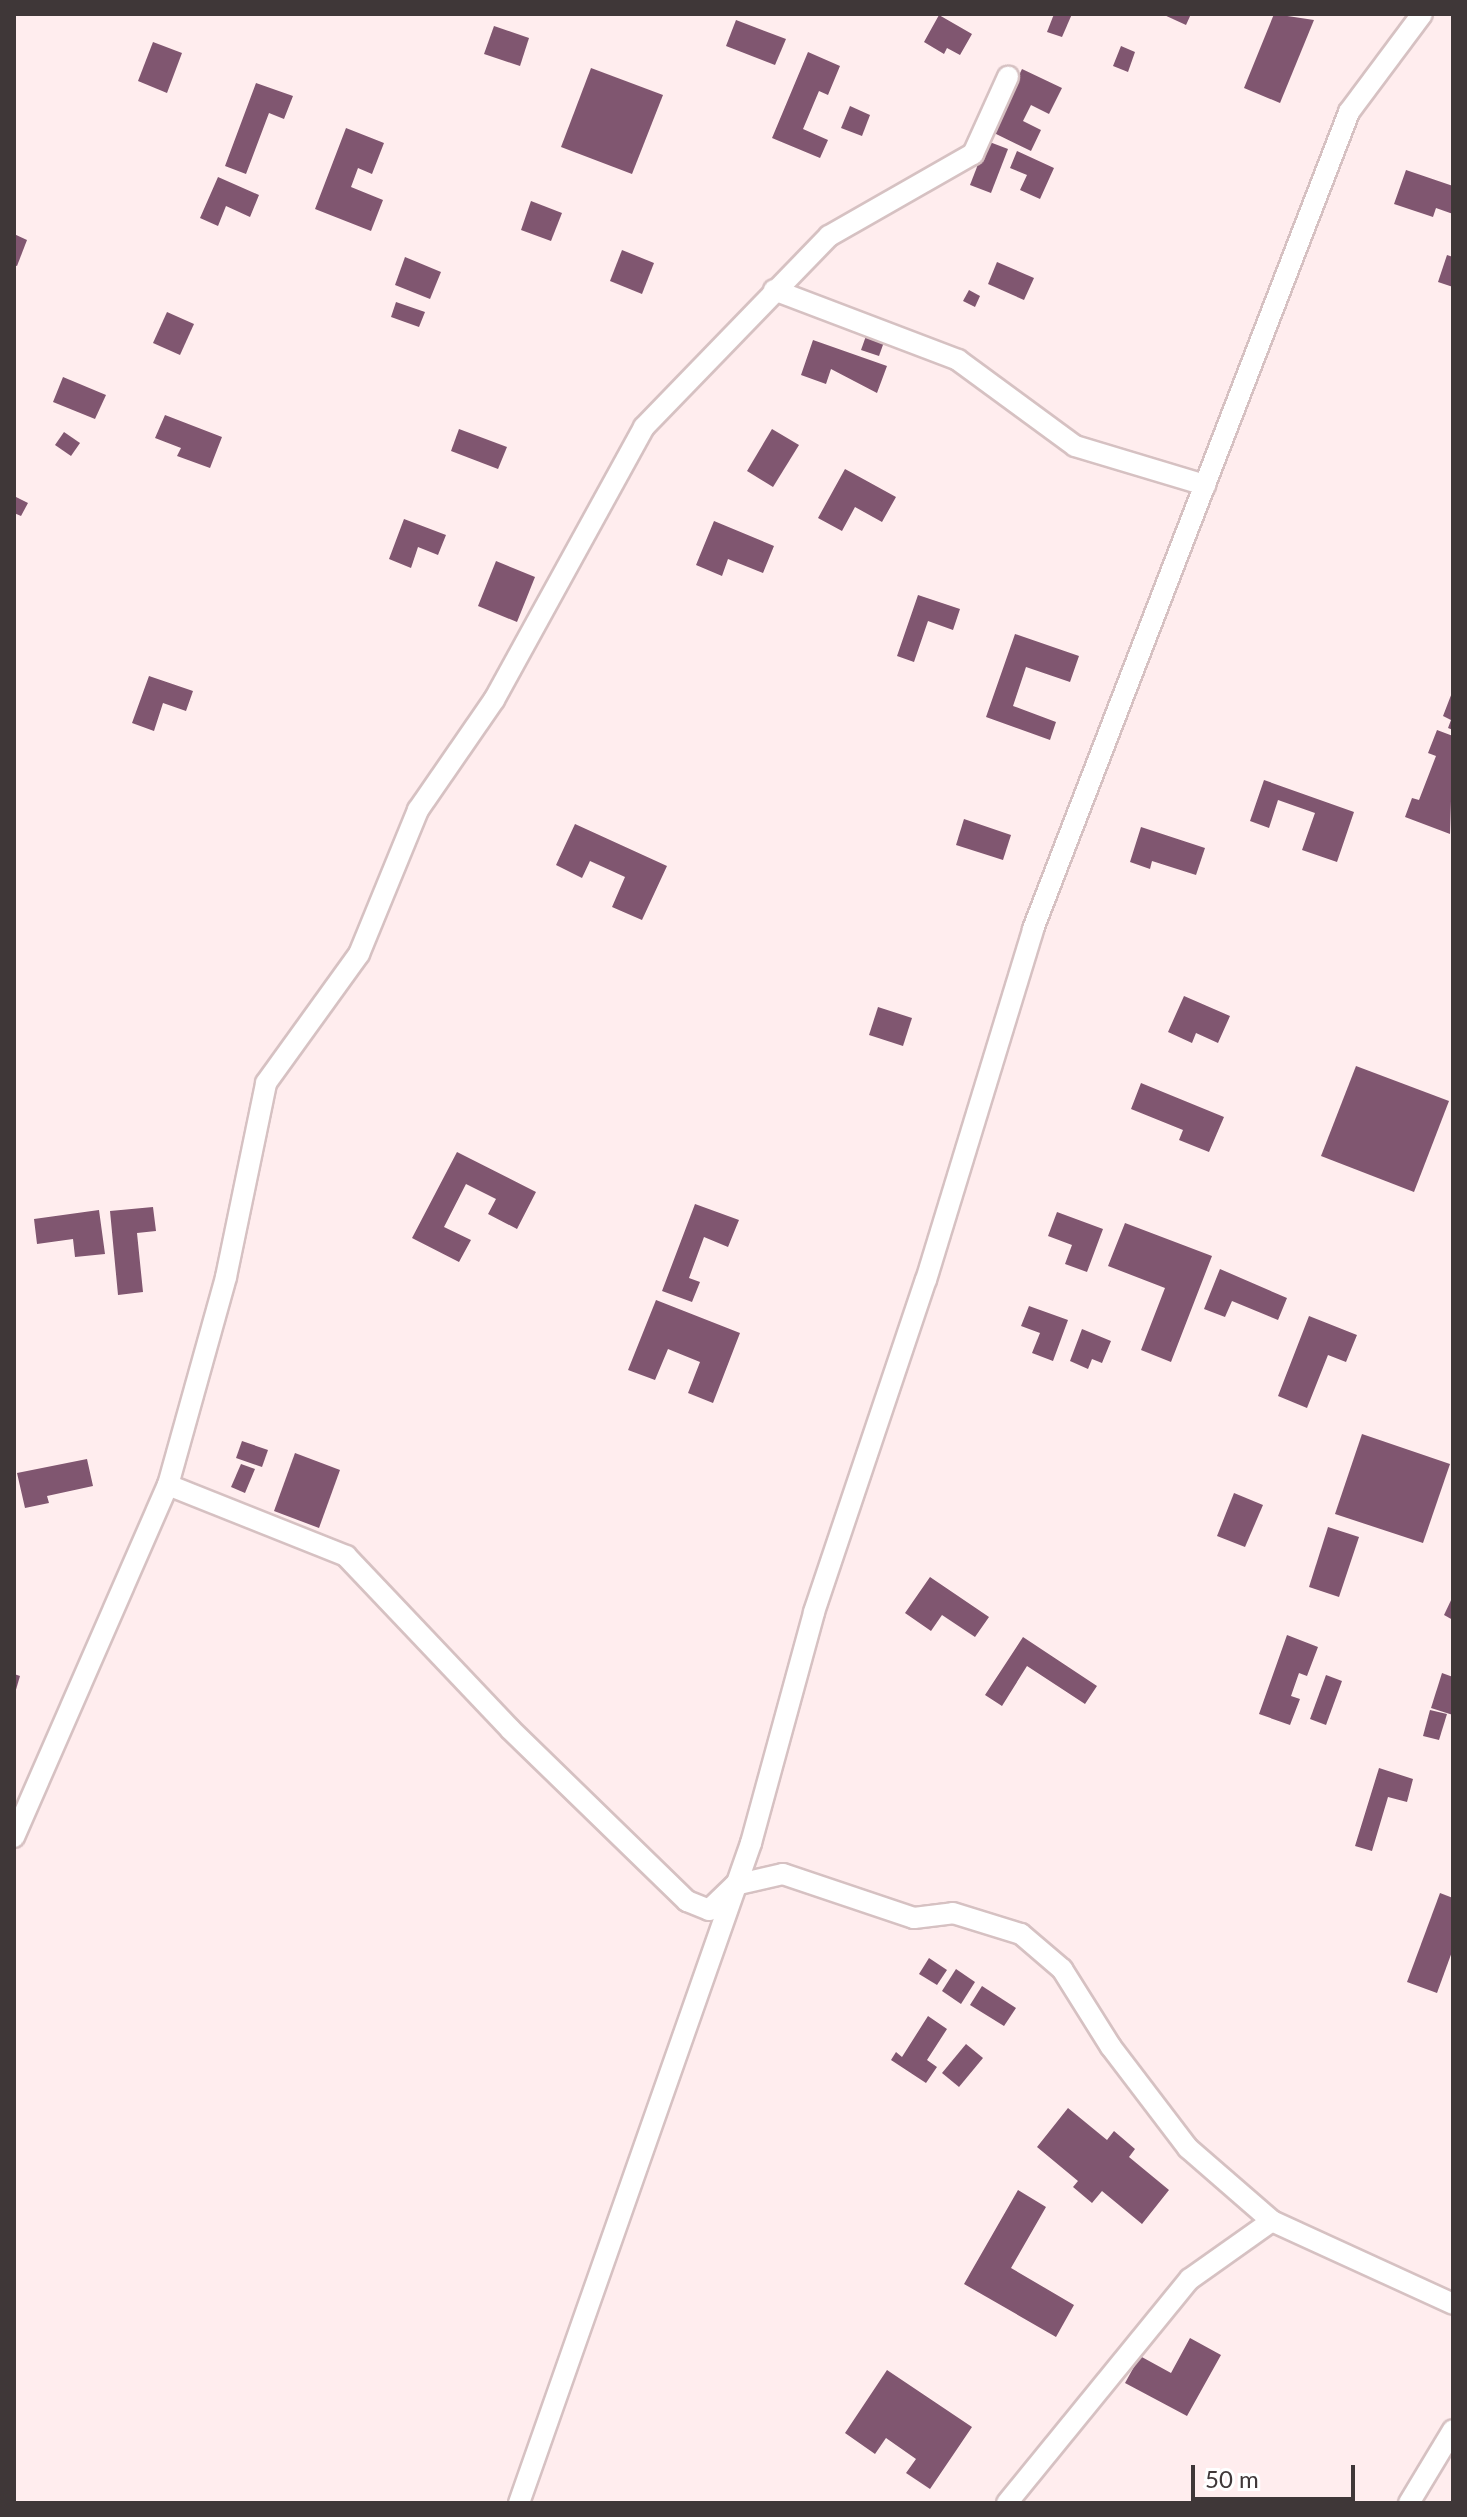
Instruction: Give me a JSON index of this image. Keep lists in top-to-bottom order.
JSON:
{
  "scale_bar": "50 m"
}
